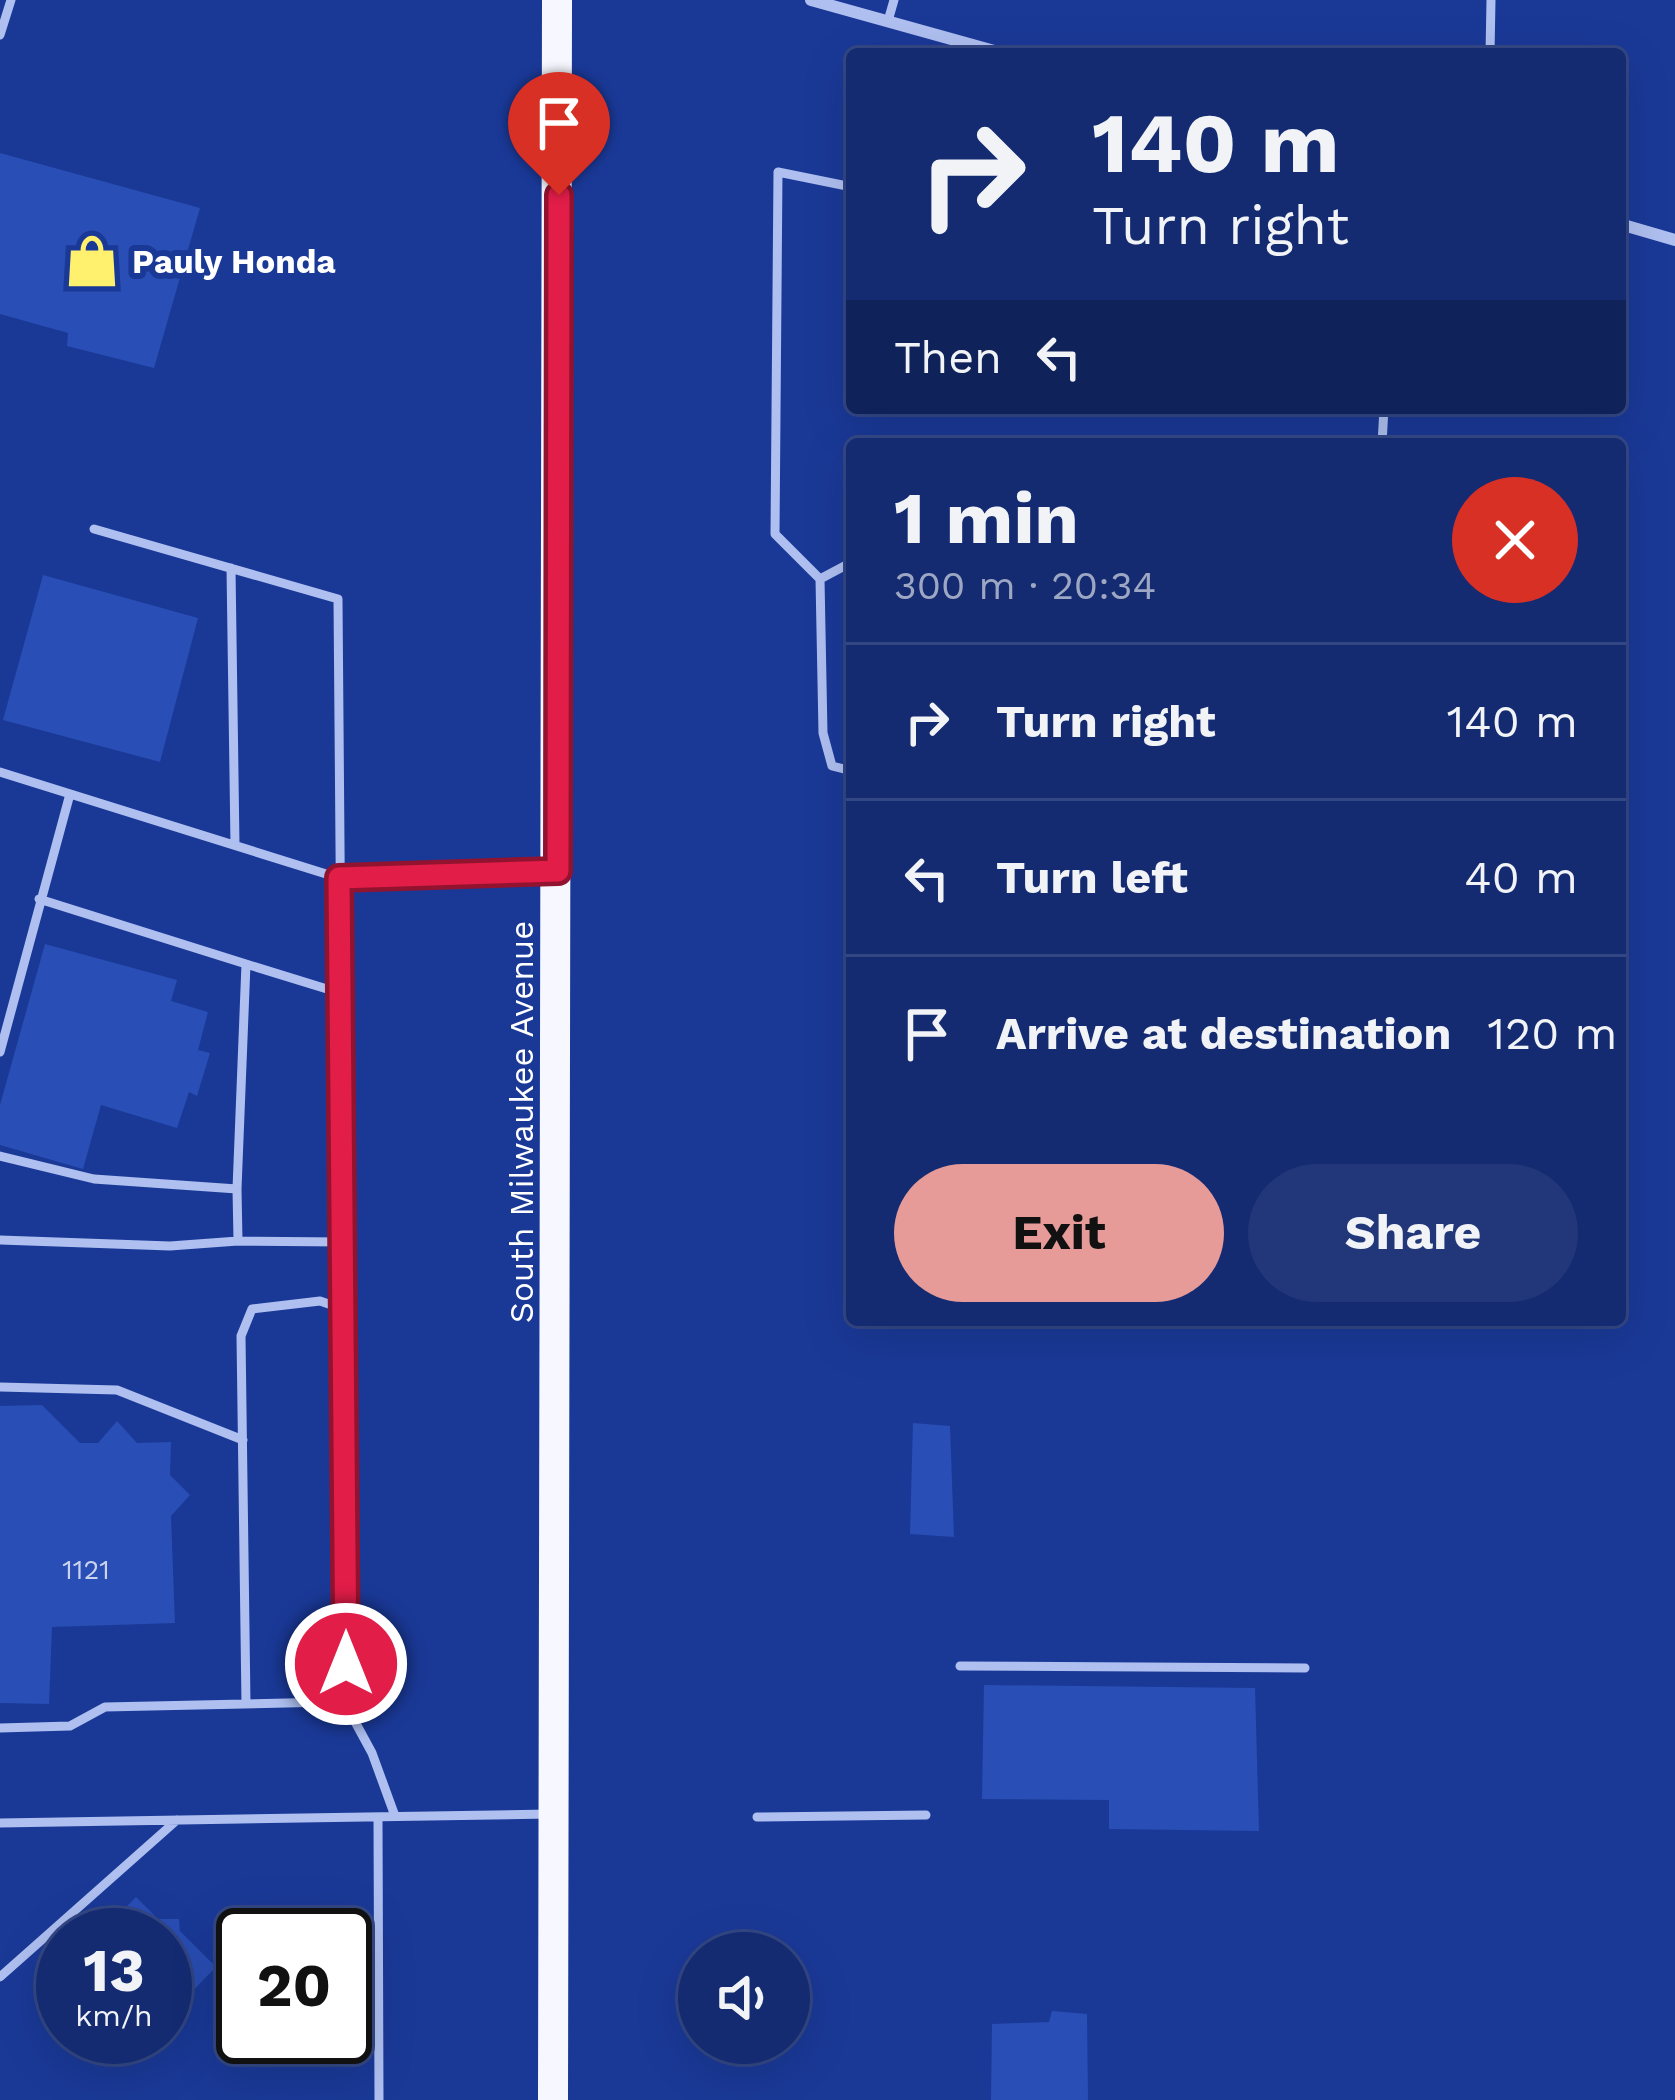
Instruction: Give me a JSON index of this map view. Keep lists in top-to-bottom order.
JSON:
{
  "streets": {
    "main road": ["South Milwaukee Avenue"]
  },
  "places": {
    "shop": ["Pauly Honda"]
  },
  "house_numbers": ["1121"],
  "page": {
    "turn": ["140 m", "Turn right"],
    "then": "Then",
    "heading": ["1 min", "300 m · 20:34"],
    "list": [
      {
        "name": "Turn right",
        "value": "140 m"
      },
      {
        "name": "Turn left",
        "value": "40 m"
      },
      {
        "name": "Arrive at destination",
        "value": "120 m"
      }
    ],
    "buttons": ["Exit", "Share"],
    "speed": "13 km/h",
    "limit": "20"
  }
}
